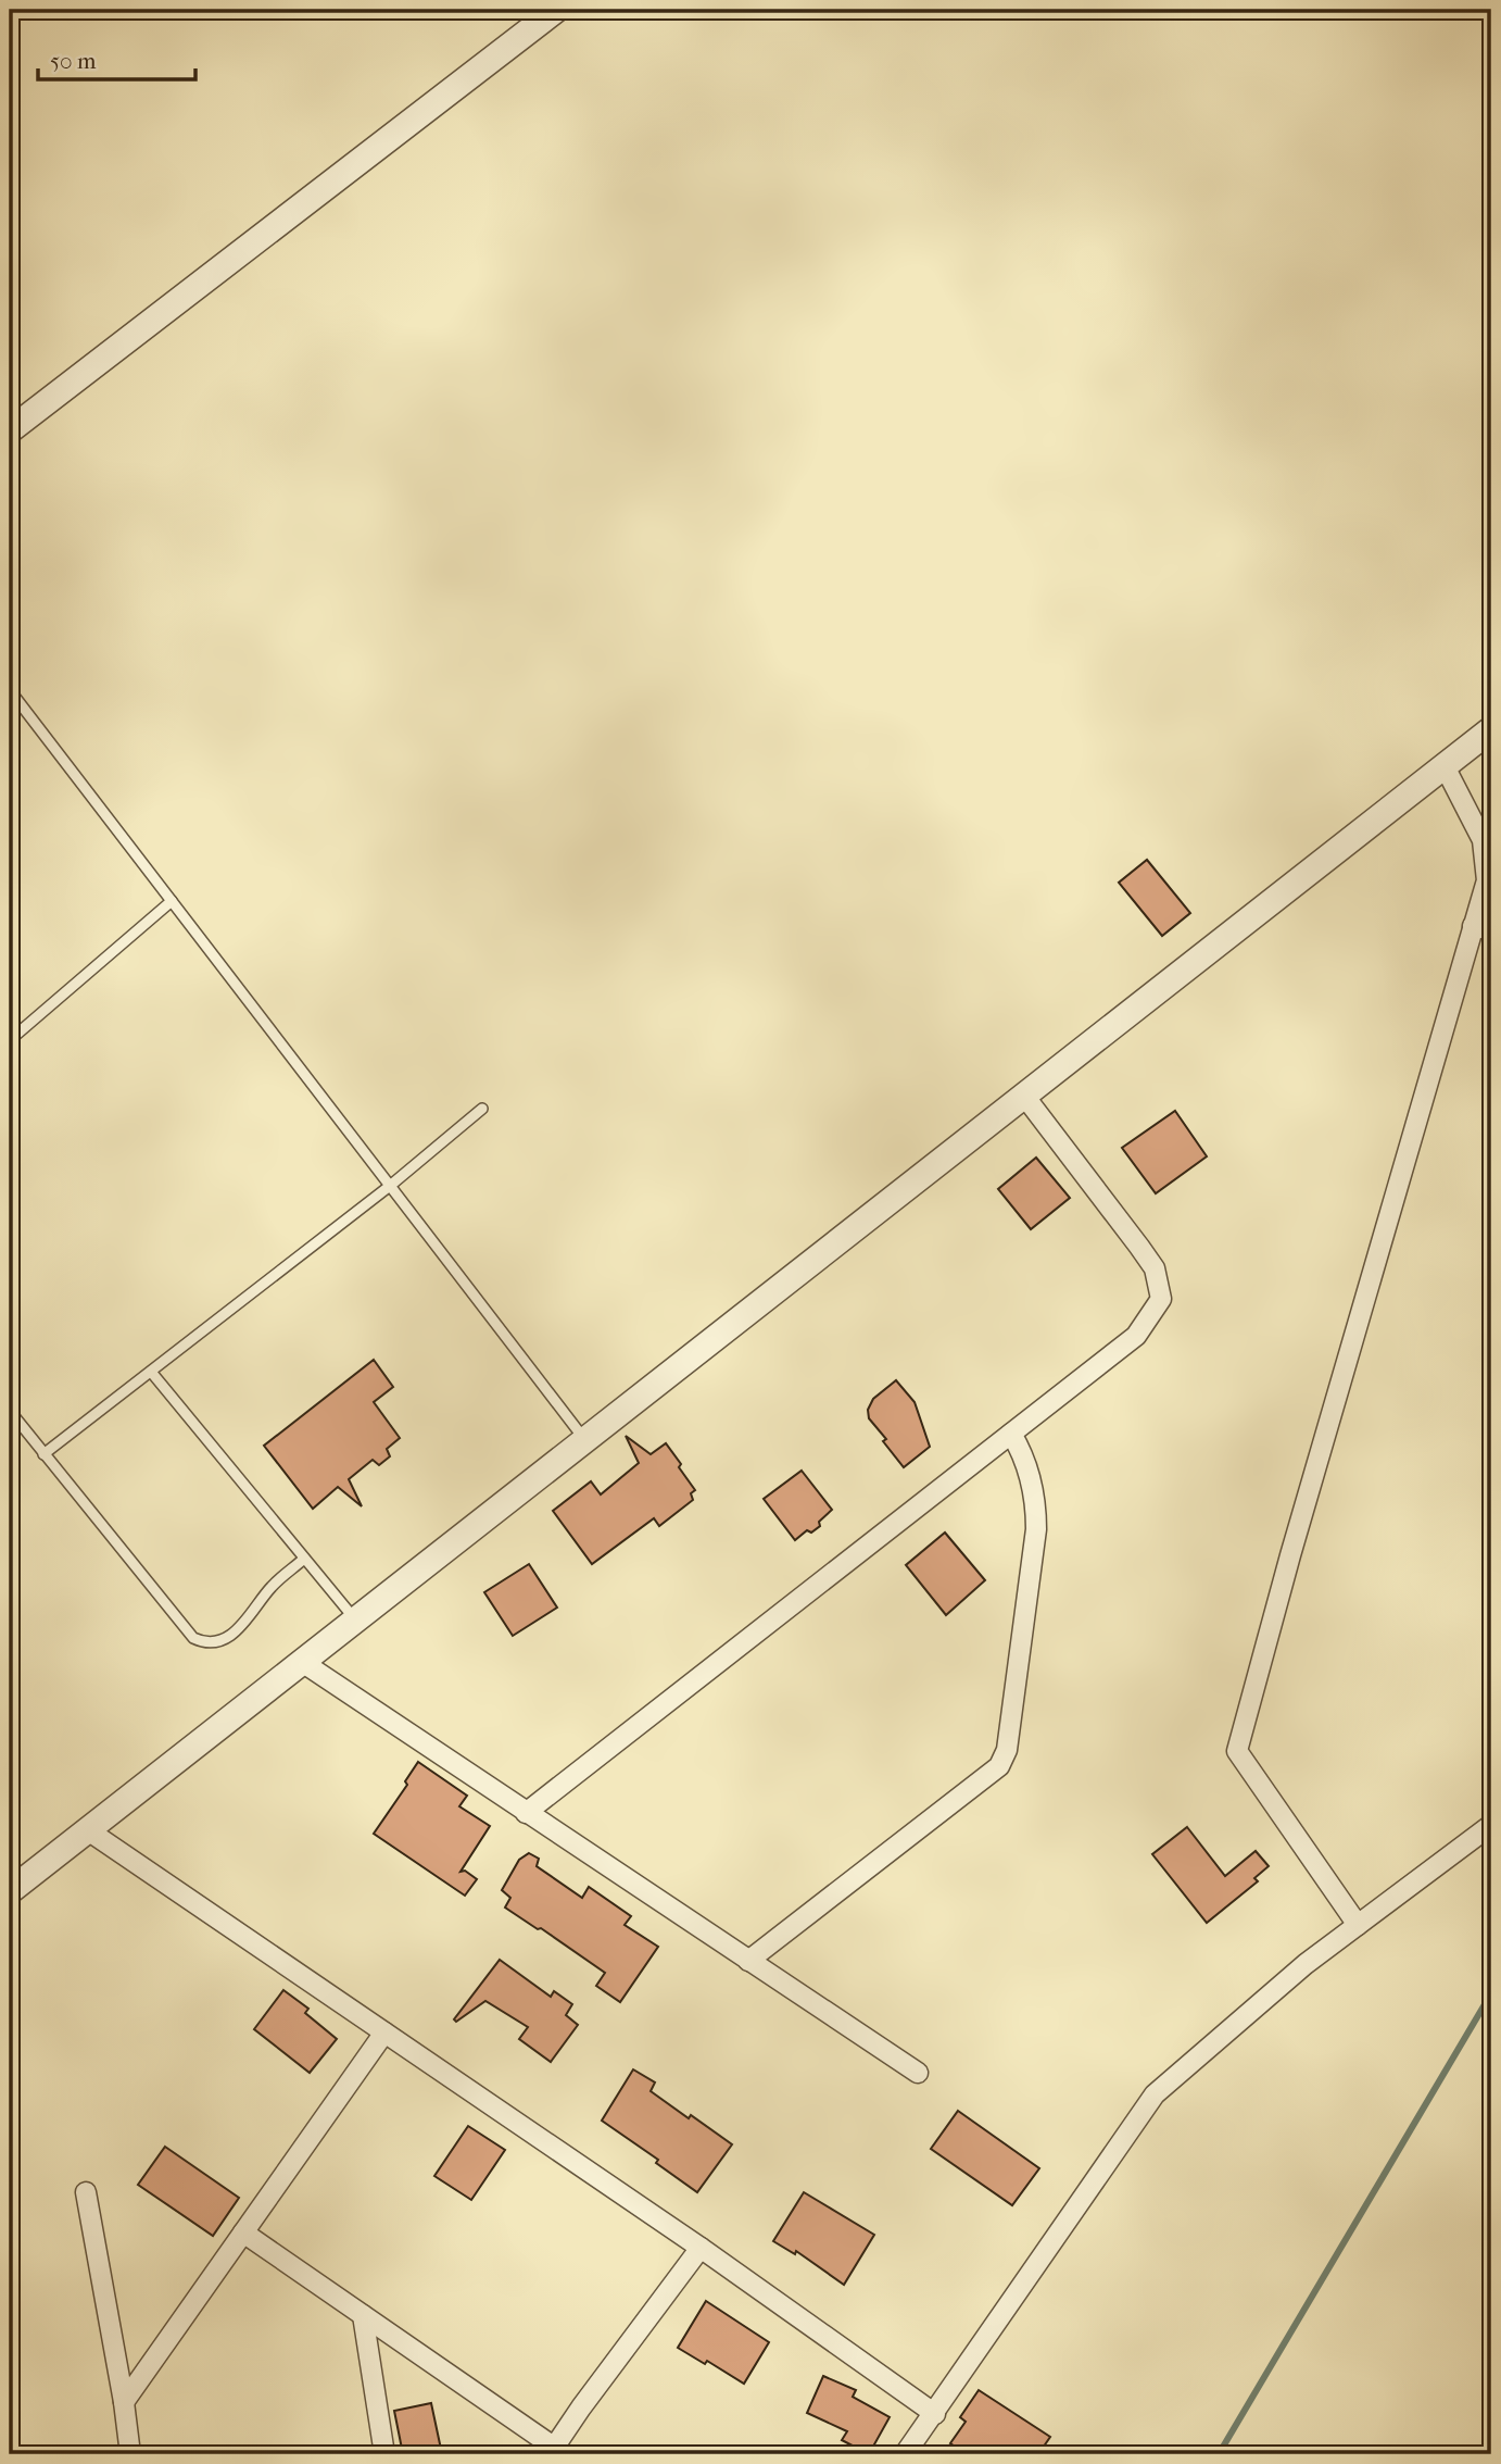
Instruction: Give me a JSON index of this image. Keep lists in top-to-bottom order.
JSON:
{
  "scale_bar": "50 m"
}
